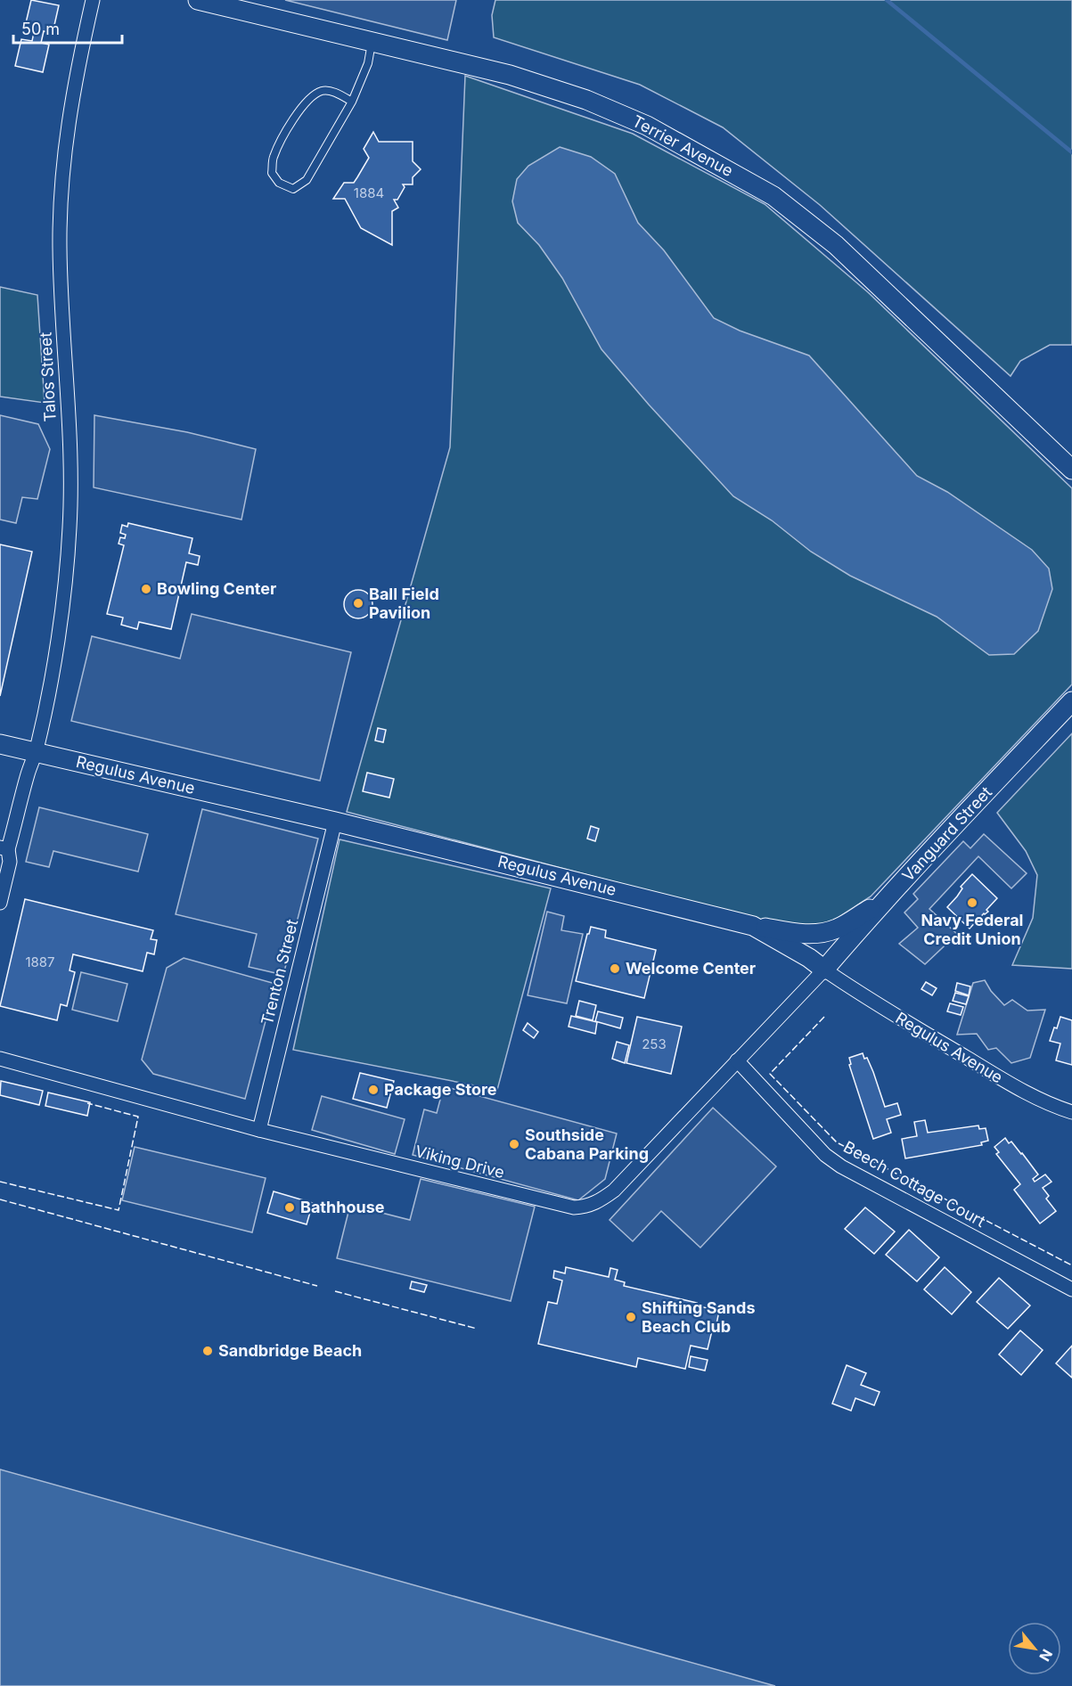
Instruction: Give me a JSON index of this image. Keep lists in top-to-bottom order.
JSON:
{
  "streets": {
    "street": [
      "Terrier Avenue",
      "Talos Street",
      "Regulus Avenue",
      "Vanguard Street",
      "Trenton Street",
      "Viking Drive",
      "Beech Cottage Court"
    ]
  },
  "crossings": [
    ["Talos Street", "Regulus Avenue"],
    ["Regulus Avenue", "Vanguard Street"],
    ["Regulus Avenue", "Trenton Street"],
    ["Regulus Avenue", "Viking Drive"],
    ["Vanguard Street", "Viking Drive"],
    ["Trenton Street", "Viking Drive"],
    ["Viking Drive", "Beech Cottage Court"]
  ],
  "places": [
    "Bowling Center",
    "Ball Field Pavilion",
    "Navy Federal Credit Union",
    "Welcome Center",
    "Package Store",
    "Southside Cabana Parking",
    "Bathhouse",
    "Shifting Sands Beach Club",
    "Sandbridge Beach"
  ],
  "house_numbers": ["1884", "1887", "253"],
  "scale_bar": "50 m",
  "north": "bottom right"
}
